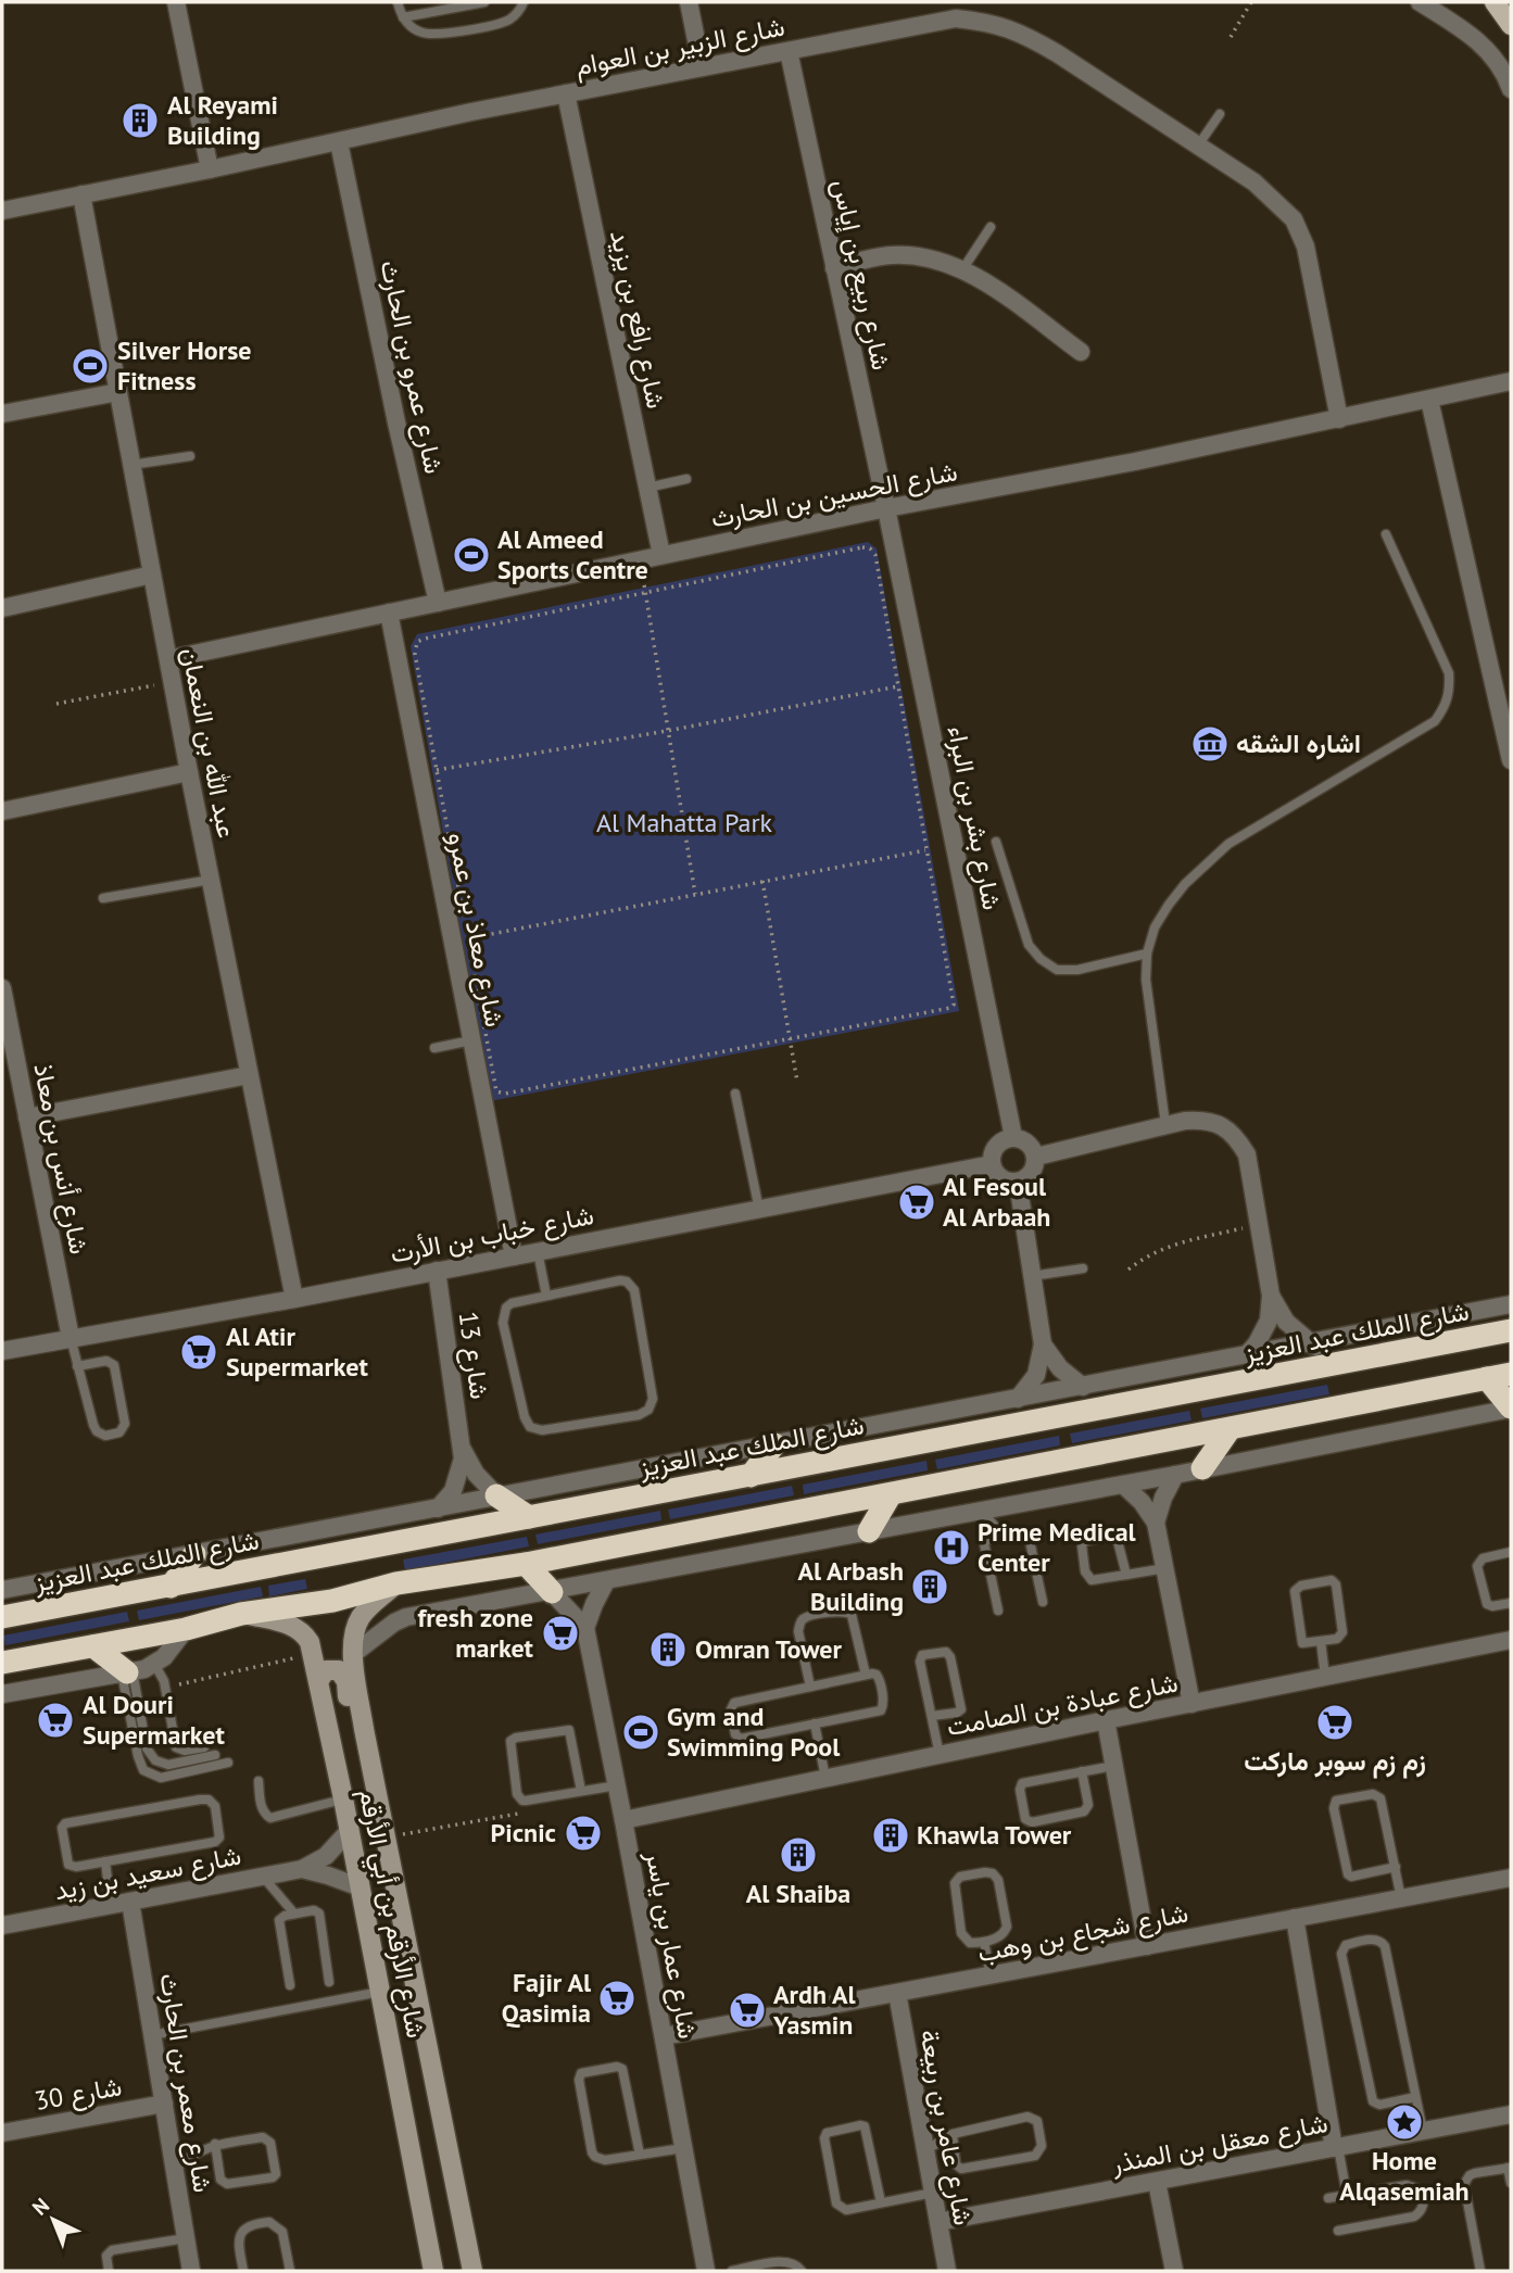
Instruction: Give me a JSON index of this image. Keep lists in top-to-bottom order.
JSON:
{
  "streets": {
    "highway": ["شارع الملك عبد العزيز"],
    "street": [
      "شارع الزبير بن العوام",
      "شارع ربيع بن إياس",
      "شارع رافع بن يزيد",
      "شارع عمرو بن الحارث",
      "شارع الحسين بن الحارث",
      "عبد الله بن النعمان",
      "شارع بشر بن البراء",
      "شارع معاذ بن عمرو",
      "شارع أنس بن معاذ",
      "شارع خباب بن الأرت",
      "شارع 13",
      "شارع عبادة بن الصامت",
      "شارع سعيد بن زيد",
      "شارع الأرقم بن أبي الأرقم",
      "شارع شجاع بن وهب",
      "شارع عمار بن ياسر",
      "شارع معمر بن الحارث",
      "شارع 30",
      "شارع عامر بن ربيعة",
      "شارع معقل بن المنذر"
    ]
  },
  "crossings": [
    ["شارع الزبير بن العوام", "شارع ربيع بن إياس"],
    ["شارع الزبير بن العوام", "شارع رافع بن يزيد"],
    ["شارع الزبير بن العوام", "شارع عمرو بن الحارث"],
    ["شارع الزبير بن العوام", "شارع الحسين بن الحارث"],
    ["شارع الزبير بن العوام", "عبد الله بن النعمان"],
    ["شارع ربيع بن إياس", "شارع الحسين بن الحارث"],
    ["شارع ربيع بن إياس", "شارع بشر بن البراء"],
    ["شارع رافع بن يزيد", "شارع الحسين بن الحارث"],
    ["شارع عمرو بن الحارث", "شارع الحسين بن الحارث"],
    ["شارع الحسين بن الحارث", "عبد الله بن النعمان"],
    ["شارع الحسين بن الحارث", "شارع بشر بن البراء"],
    ["شارع الحسين بن الحارث", "شارع معاذ بن عمرو"],
    ["عبد الله بن النعمان", "شارع خباب بن الأرت"],
    ["شارع بشر بن البراء", "شارع خباب بن الأرت"],
    ["شارع معاذ بن عمرو", "شارع خباب بن الأرت"],
    ["شارع أنس بن معاذ", "شارع خباب بن الأرت"],
    ["شارع خباب بن الأرت", "شارع 13"],
    ["شارع الملك عبد العزيز", "شارع 13"],
    ["شارع عبادة بن الصامت", "شارع عمار بن ياسر"],
    ["شارع سعيد بن زيد", "شارع الأرقم بن أبي الأرقم"],
    ["شارع سعيد بن زيد", "شارع معمر بن الحارث"],
    ["شارع شجاع بن وهب", "شارع عمار بن ياسر"],
    ["شارع شجاع بن وهب", "شارع عامر بن ربيعة"],
    ["شارع معمر بن الحارث", "شارع 30"],
    ["شارع عامر بن ربيعة", "شارع معقل بن المنذر"]
  ],
  "parks": ["Al Mahatta Park"],
  "places": {
    "building": [
      "Al Reyami Building",
      "Al Arbash Building",
      "Omran Tower",
      "Khawla Tower",
      "Al Shaiba"
    ],
    "sports": ["Silver Horse Fitness", "Al Ameed Sports Centre", "Gym and Swimming Pool"],
    "museum": ["اشاره الشقه"],
    "supermarket": [
      "Al Fesoul Al Arbaah",
      "Al Atir Supermarket",
      "fresh zone market",
      "Al Douri Supermarket",
      "زم زم سوبر مارکت",
      "Picnic",
      "Fajir Al Qasimia",
      "Ardh Al Yasmin"
    ],
    "hospital": ["Prime Medical Center"],
    "place": ["Home Alqasemiah"]
  },
  "north": "top left"
}
